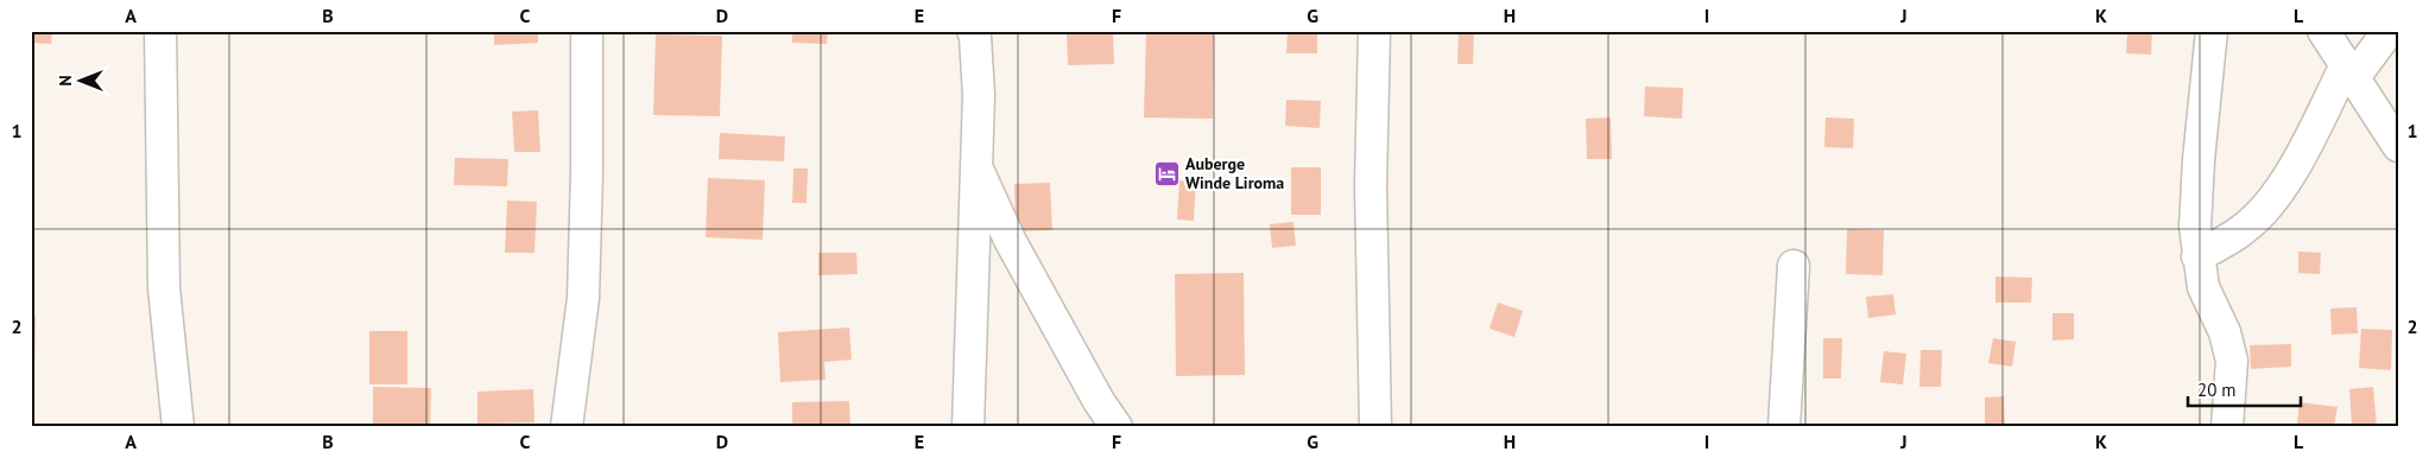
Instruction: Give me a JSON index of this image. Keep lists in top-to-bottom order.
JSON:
{
  "places": {
    "hotel": ["Auberge Winde Liroma"]
  },
  "scale_bar": "20 m",
  "north": "left",
  "grid": {
    "columns": [
      "A",
      "B",
      "C",
      "D",
      "E",
      "F",
      "G",
      "H",
      "I",
      "J",
      "K",
      "L"
    ],
    "rows": ["1", "2"]
  }
}
